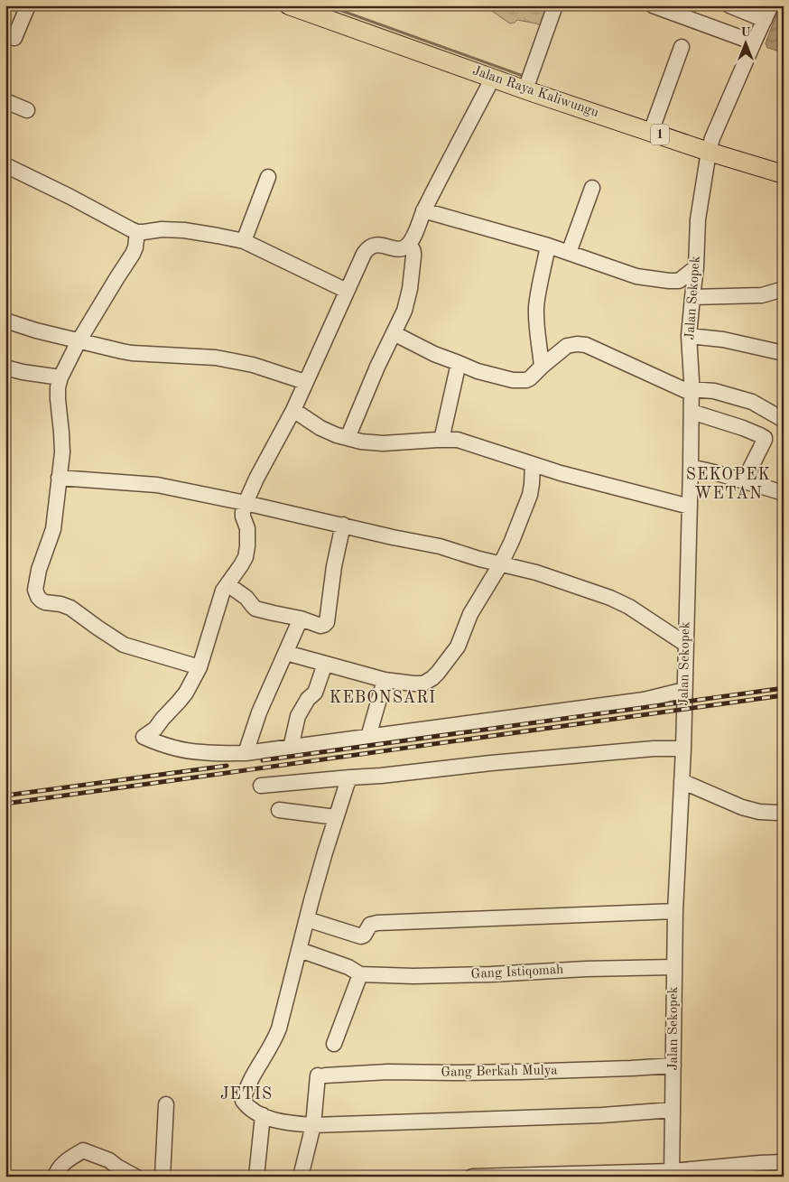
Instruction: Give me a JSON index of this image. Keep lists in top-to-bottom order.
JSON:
{
  "streets": {
    "main road": ["Jalan Raya Kaliwungu", "1"],
    "street": ["Jalan Sekopek", "Gang Istiqomah", "Gang Berkah Mulya"]
  },
  "crossings": [
    ["Jalan Raya Kaliwungu", "Jalan Sekopek"],
    ["Jalan Sekopek", "Gang Istiqomah"],
    ["Jalan Sekopek", "Gang Berkah Mulya"]
  ],
  "districts": ["SEKOPEK WETAN", "KEBONSARI", "JETIS"],
  "north": "top"
}
